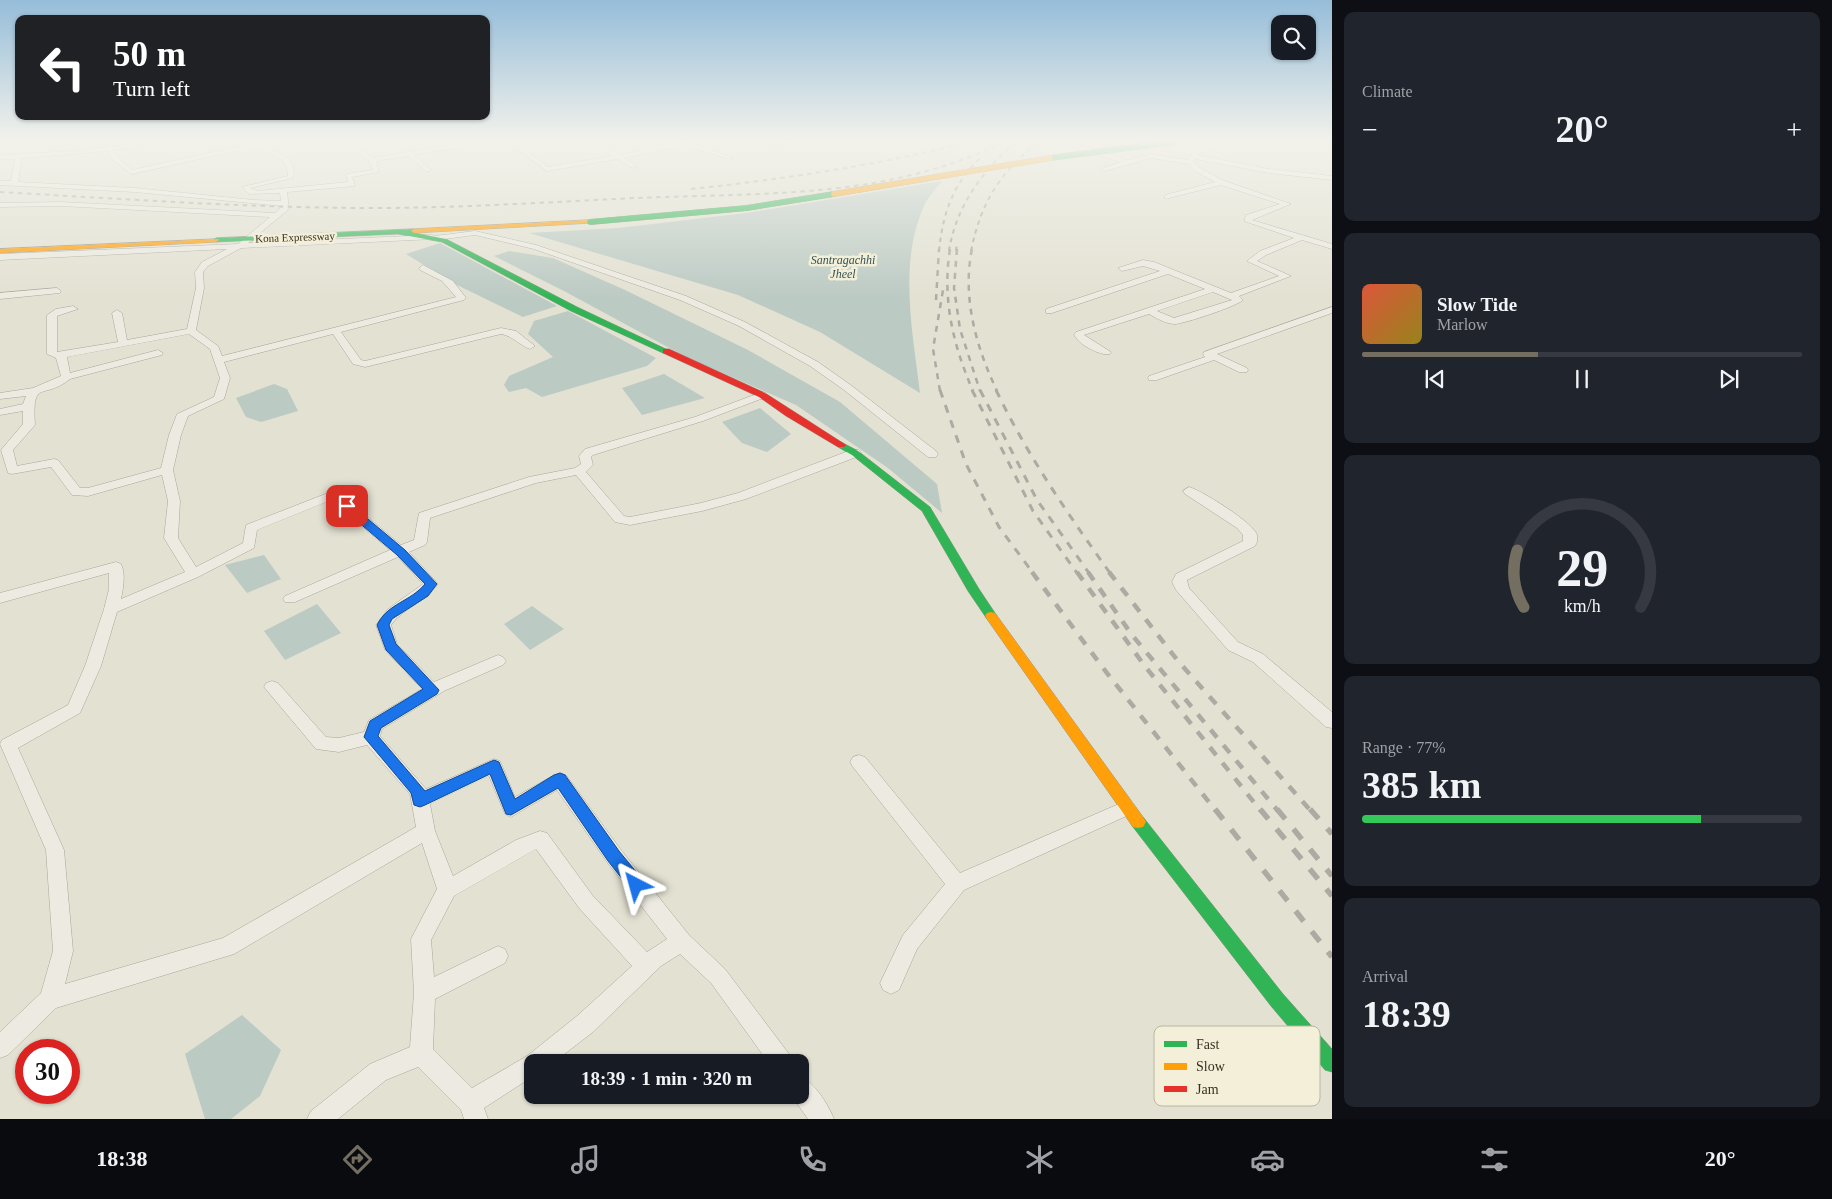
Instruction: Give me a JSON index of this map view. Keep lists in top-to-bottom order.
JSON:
{
  "streets": {
    "main road": ["Kona Expressway"]
  },
  "water": ["Santragachhi Jheel"],
  "legend": ["Fast", "Slow", "Jam"],
  "page": {
    "tile": [
      "Climate",
      ["Range · 77%", "385 km"],
      ["Arrival", "18:39"]
    ],
    "turn": ["50 m", "Turn left"],
    "heat": ["−", "20°", "+"],
    "song": ["Slow Tide", "Marlow"],
    "limit": "30",
    "trip": "18:39 · 1 min · 320 m",
    "tabs": ["18:38", "20°"],
    "gauge": ["29", "km/h"]
  }
}
